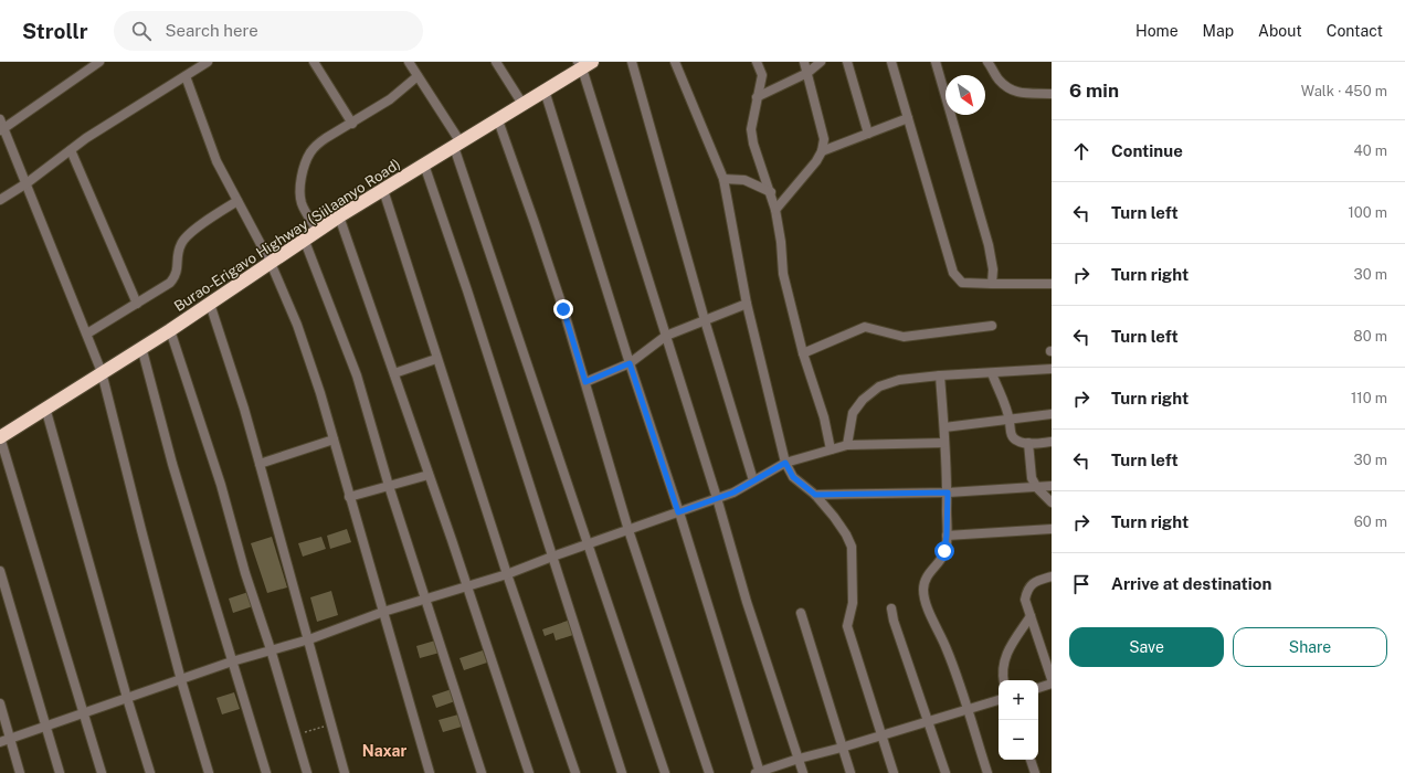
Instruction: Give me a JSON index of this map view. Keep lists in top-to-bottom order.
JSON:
{
  "streets": {
    "highway": ["Burao-Erigavo Highway (Siilaanyo Road)"]
  },
  "districts": ["Naxar"],
  "north": "bottom right",
  "page": {
    "header": "Strollr",
    "search": "Search here",
    "nav": [
      "Home",
      "Map",
      "About",
      "Contact"
    ],
    "heading": ["6 min", "Walk · 450 m"],
    "list": [
      ["Continue", "40 m"],
      ["Turn left", "100 m"],
      ["Turn right", "30 m"],
      ["Turn left", "80 m"],
      ["Turn right", "110 m"],
      ["Turn left", "30 m"],
      ["Turn right", "60 m"],
      "Arrive at destination"
    ],
    "buttons": ["Save", "Share"],
    "map_buttons": ["+", "−"]
  }
}
